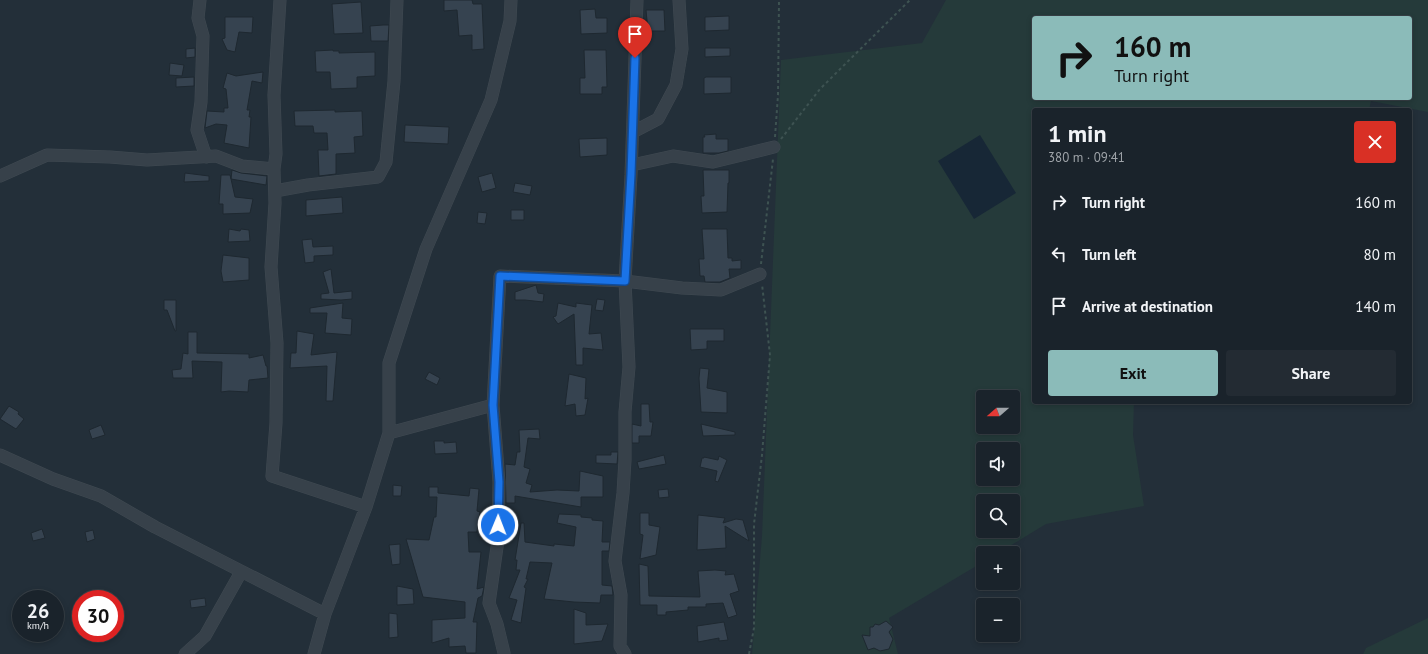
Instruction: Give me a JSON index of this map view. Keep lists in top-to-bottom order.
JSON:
{
  "north": "left",
  "page": {
    "turn": ["160 m", "Turn right"],
    "heading": ["1 min", "380 m · 09:41"],
    "list": [
      {
        "name": "Turn right",
        "value": "160 m"
      },
      {
        "name": "Turn left",
        "value": "80 m"
      },
      {
        "name": "Arrive at destination",
        "value": "140 m"
      }
    ],
    "buttons": ["Exit", "Share"],
    "map_buttons": ["+", "−"],
    "speed": "26 km/h",
    "limit": "30"
  }
}
